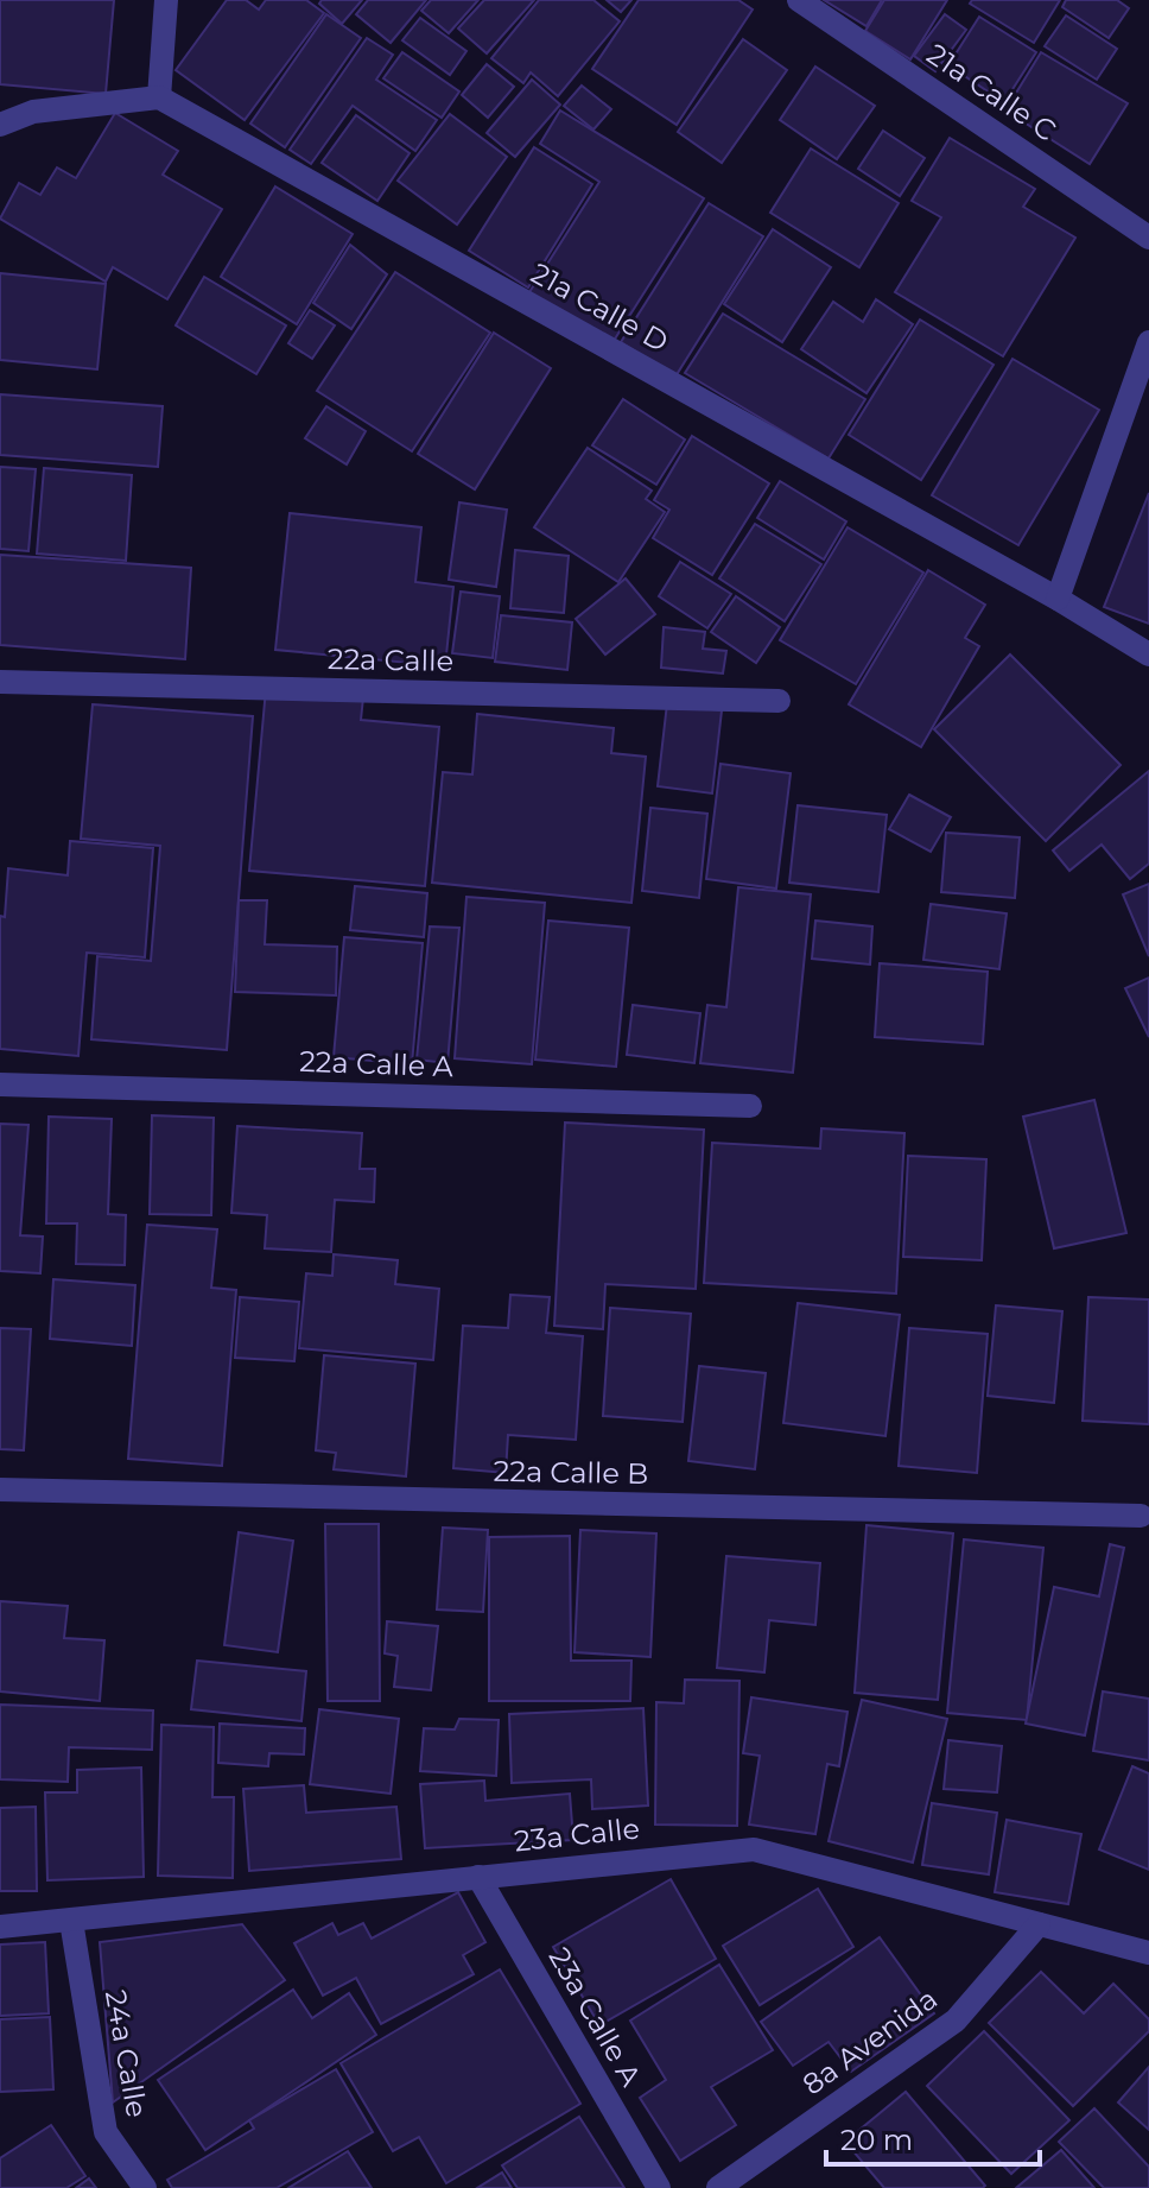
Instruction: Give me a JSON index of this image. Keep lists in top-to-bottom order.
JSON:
{
  "streets": {
    "street": [
      "21a Calle C",
      "21a Calle D",
      "22a Calle",
      "22a Calle A",
      "22a Calle B",
      "23a Calle",
      "23a Calle A",
      "8a Avenida",
      "24a Calle"
    ]
  },
  "crossings": [
    ["23a Calle", "23a Calle A"],
    ["23a Calle", "8a Avenida"],
    ["23a Calle", "24a Calle"]
  ],
  "scale_bar": "20 m"
}
